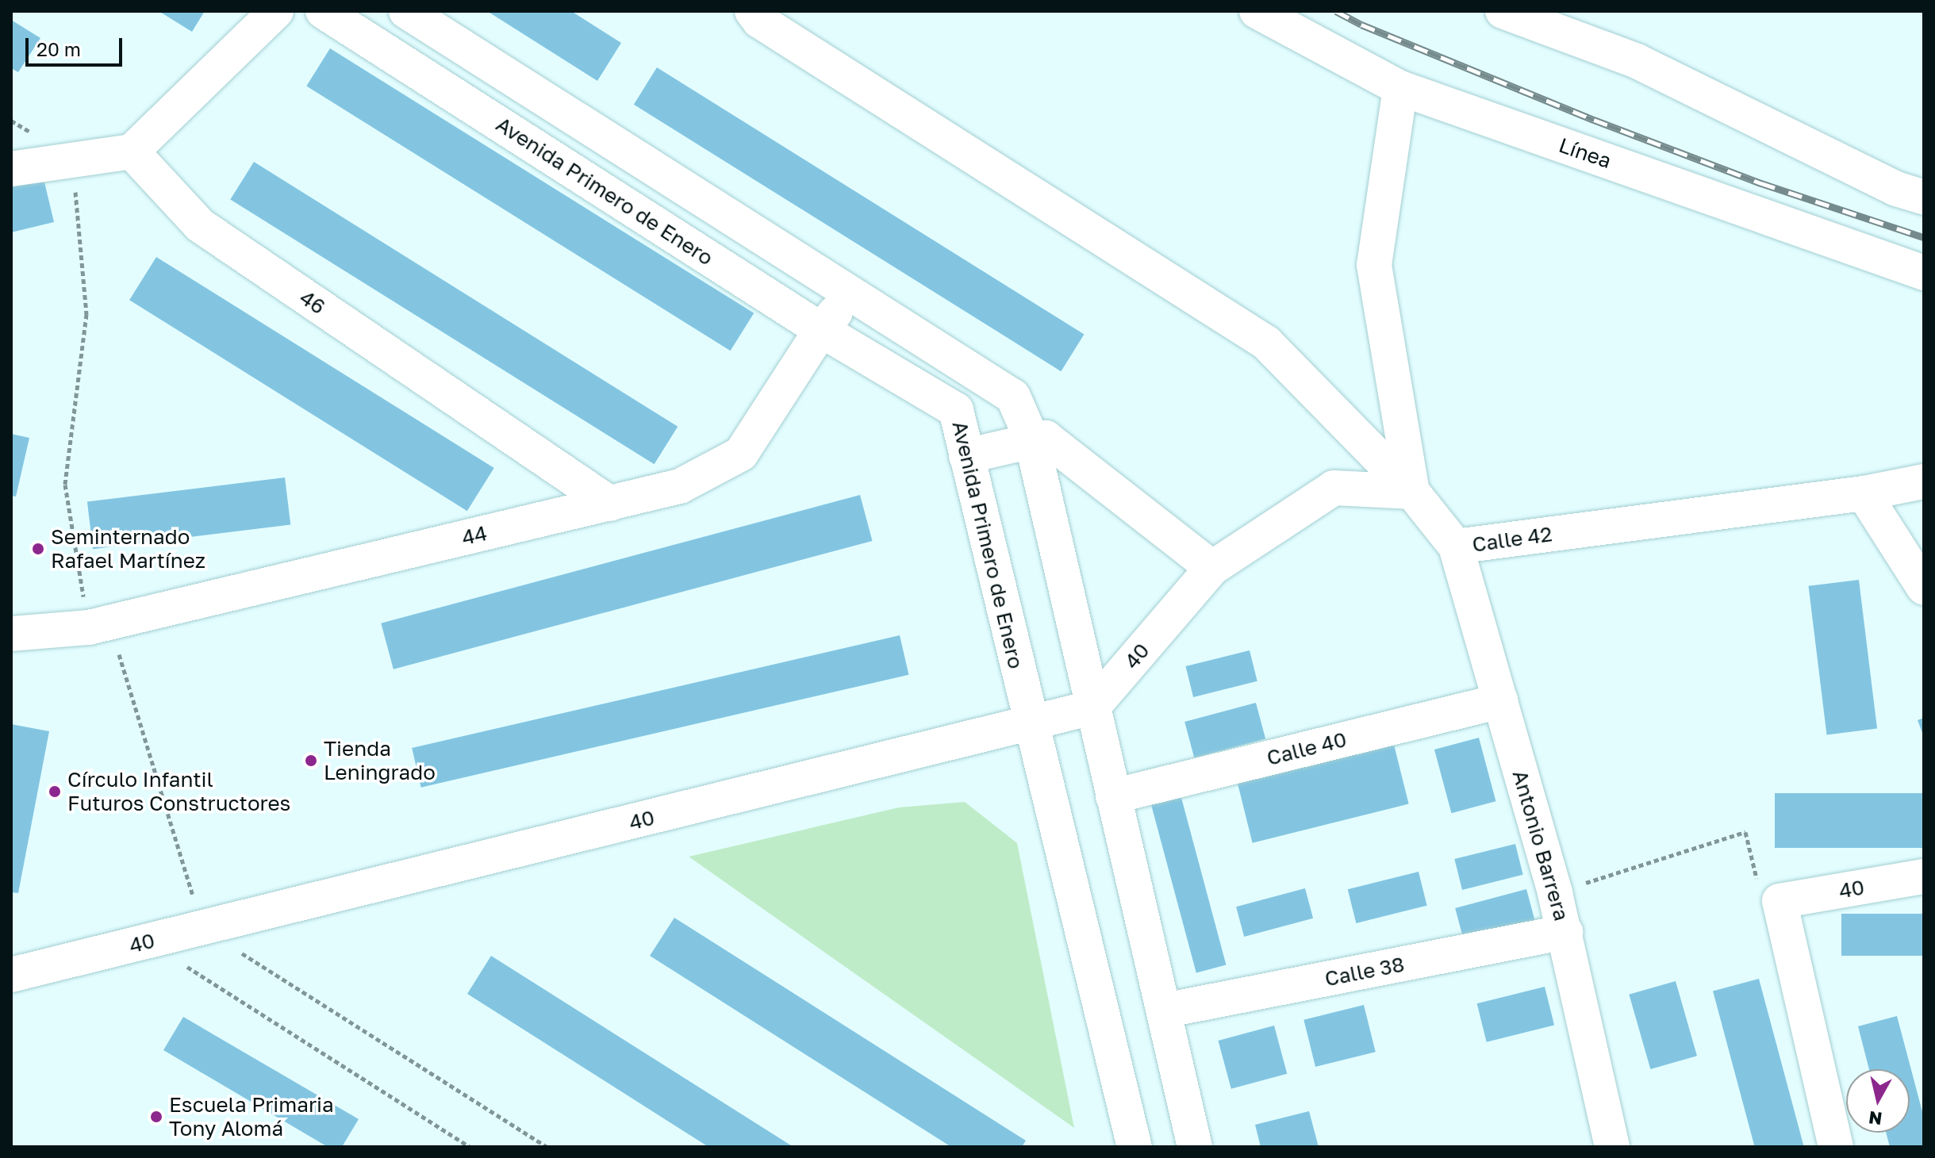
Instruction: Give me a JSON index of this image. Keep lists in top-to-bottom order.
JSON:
{
  "streets": {
    "street": [
      "Línea",
      "Avenida Primero de Enero",
      "46",
      "44",
      "Calle 42",
      "40",
      "Calle 40",
      "Antonio Barrera",
      "Calle 38"
    ]
  },
  "crossings": [
    ["Avenida Primero de Enero", "44"],
    ["Avenida Primero de Enero", "40"],
    ["46", "44"],
    ["Calle 42", "Antonio Barrera"],
    ["Calle 40", "Antonio Barrera"],
    ["Antonio Barrera", "Calle 38"]
  ],
  "places": [
    "Seminternado Rafael Martínez",
    "Tienda Leningrado",
    "Círculo Infantil Futuros Constructores",
    "Escuela Primaria Tony Alomá"
  ],
  "scale_bar": "20 m",
  "north": "bottom"
}
